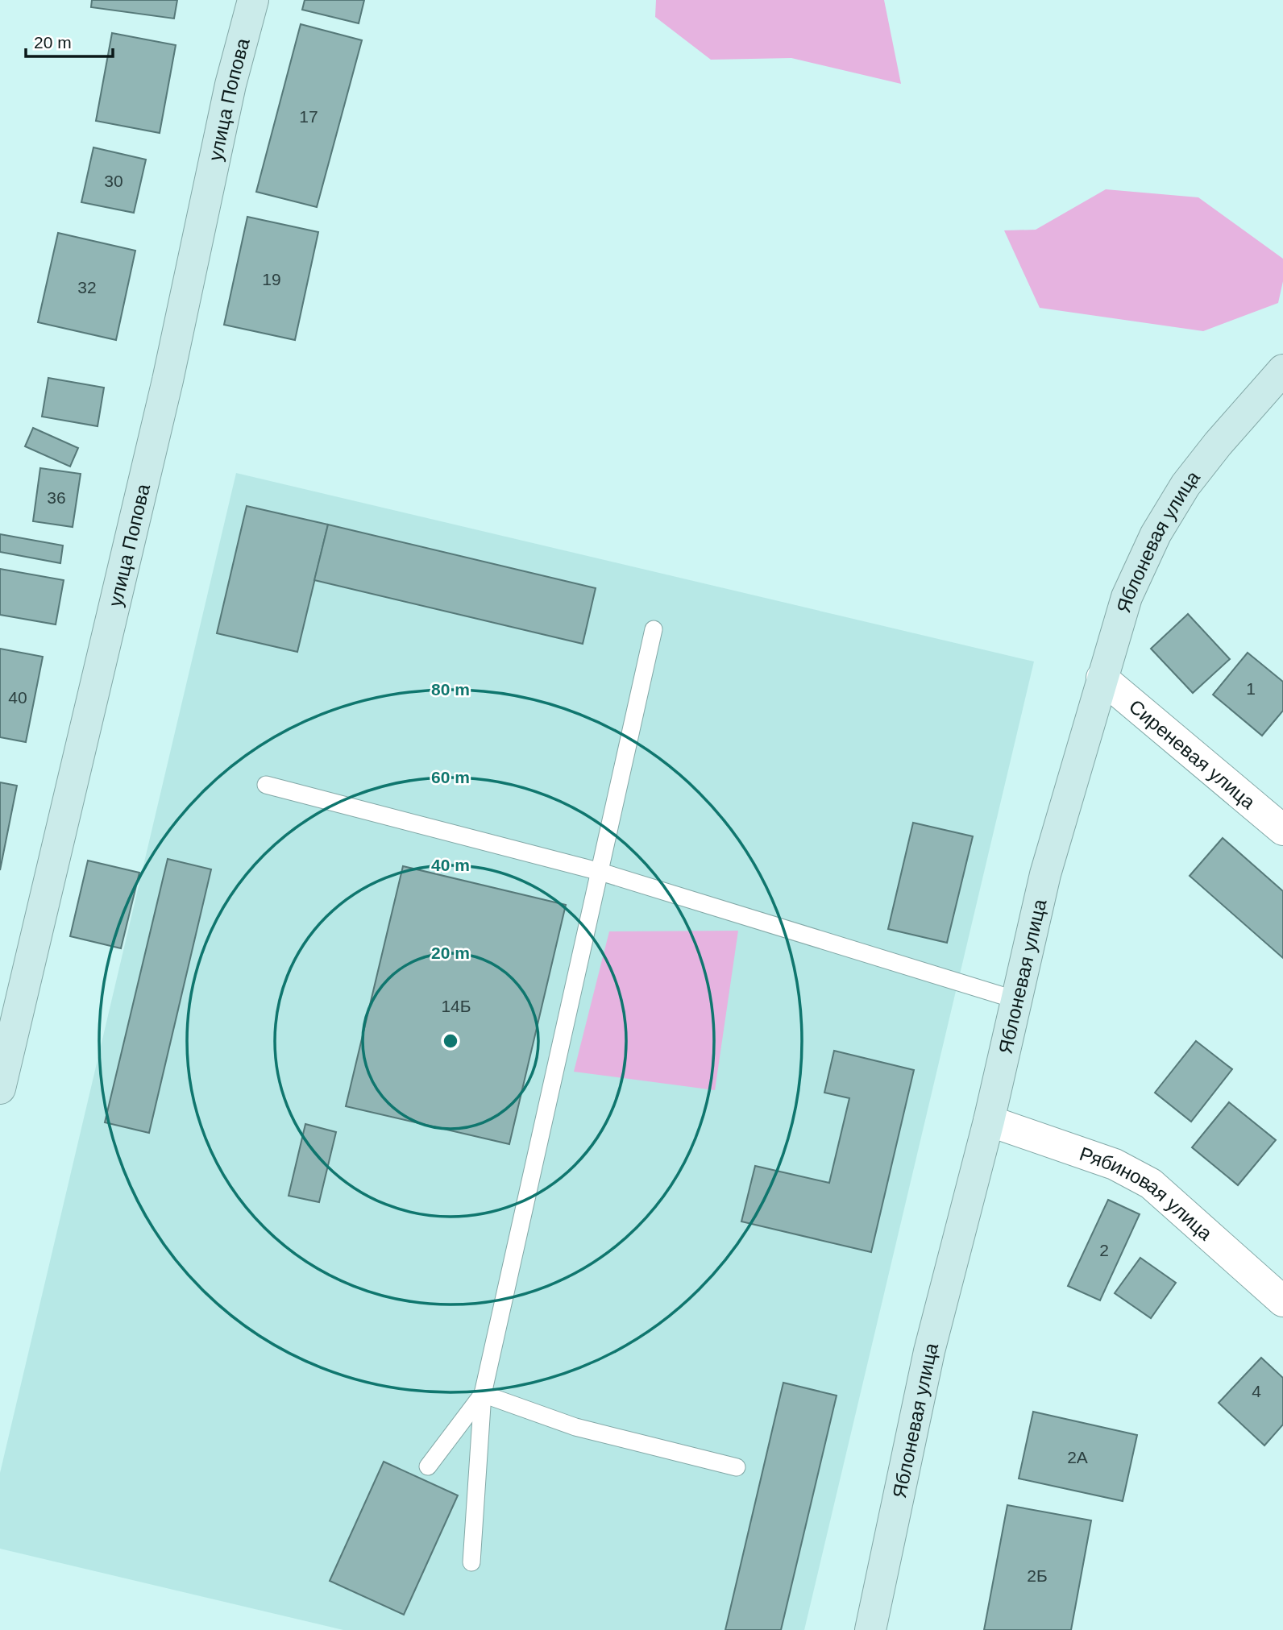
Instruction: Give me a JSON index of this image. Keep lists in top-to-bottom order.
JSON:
{
  "streets": {
    "street": [
      "улица Попова",
      "Яблоневая улица",
      "Сиреневая улица",
      "Рябиновая улица"
    ]
  },
  "crossings": [
    ["Яблоневая улица", "Сиреневая улица"],
    ["Яблоневая улица", "Рябиновая улица"]
  ],
  "house_numbers": [
    "17",
    "30",
    "19",
    "32",
    "36",
    "1",
    "40",
    "14Б",
    "2",
    "4",
    "2А",
    "2Б"
  ],
  "scale_bar": "20 m",
  "rings": [
    "80 m",
    "60 m",
    "40 m",
    "20 m"
  ]
}
